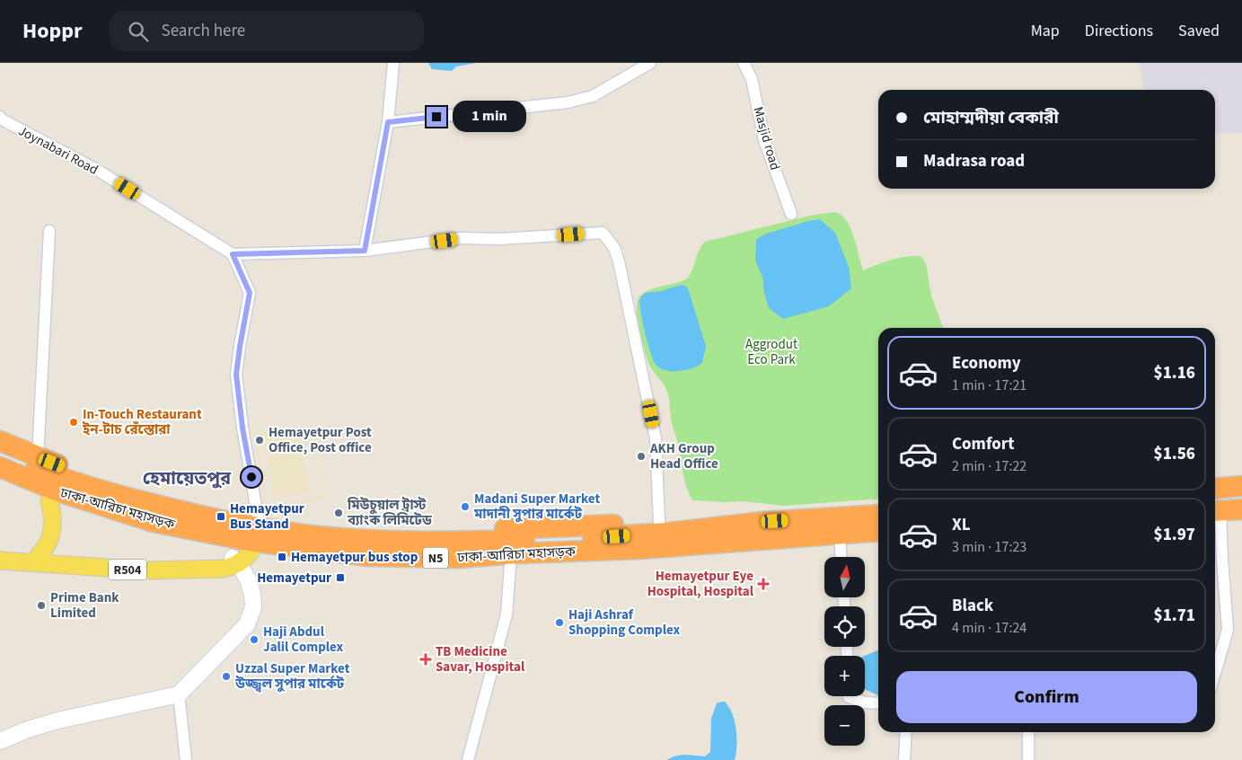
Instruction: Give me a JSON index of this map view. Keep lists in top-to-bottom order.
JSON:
{
  "streets": {
    "highway": ["ঢাকা-আরিচা মহাসড়ক", "N5"],
    "main road": ["R504"],
    "street": ["Masjid road", "Joynabari Road"]
  },
  "districts": ["হেমায়েতপুর"],
  "parks": ["Aggrodut Eco Park"],
  "places": {
    "other": [
      "In-Touch Restaurant ইন-টাচ রেঁস্তোরা",
      "Hemayetpur Post Office, Post office",
      "AKH Group Head Office",
      "Madani Super Market মাদানী সুপার মার্কেট",
      "মিউচুয়াল ট্রাস্ট ব্যাংক লিমিটেড",
      "Prime Bank Limited",
      "Haji Ashraf Shopping Complex",
      "Haji Abdul Jalil Complex",
      "Uzzal Super Market উজ্জ্বল সুপার মার্কেট"
    ],
    "transit": ["Hemayetpur Bus Stand", "Hemayetpur bus stop", "Hemayetpur"],
    "health": ["Hemayetpur Eye Hospital, Hospital", "TB Medicine Savar, Hospital"]
  },
  "north": "top",
  "page": {
    "header": "Hoppr",
    "search": "Search here",
    "nav": ["Map", "Directions", "Saved"],
    "banner": ["মোহাম্মদীয়া বেকারী", "Madrasa road"],
    "bubble": "1 min",
    "list": [
      {
        "name": "Economy",
        "note": "1 min · 17:21",
        "value": "$1.16"
      },
      {
        "name": "Comfort",
        "note": "2 min · 17:22",
        "value": "$1.56"
      },
      {
        "name": "XL",
        "note": "3 min · 17:23",
        "value": "$1.97"
      },
      {
        "name": "Black",
        "note": "4 min · 17:24",
        "value": "$1.71"
      }
    ],
    "map_buttons": ["+", "−"],
    "buttons": "Confirm"
  }
}
